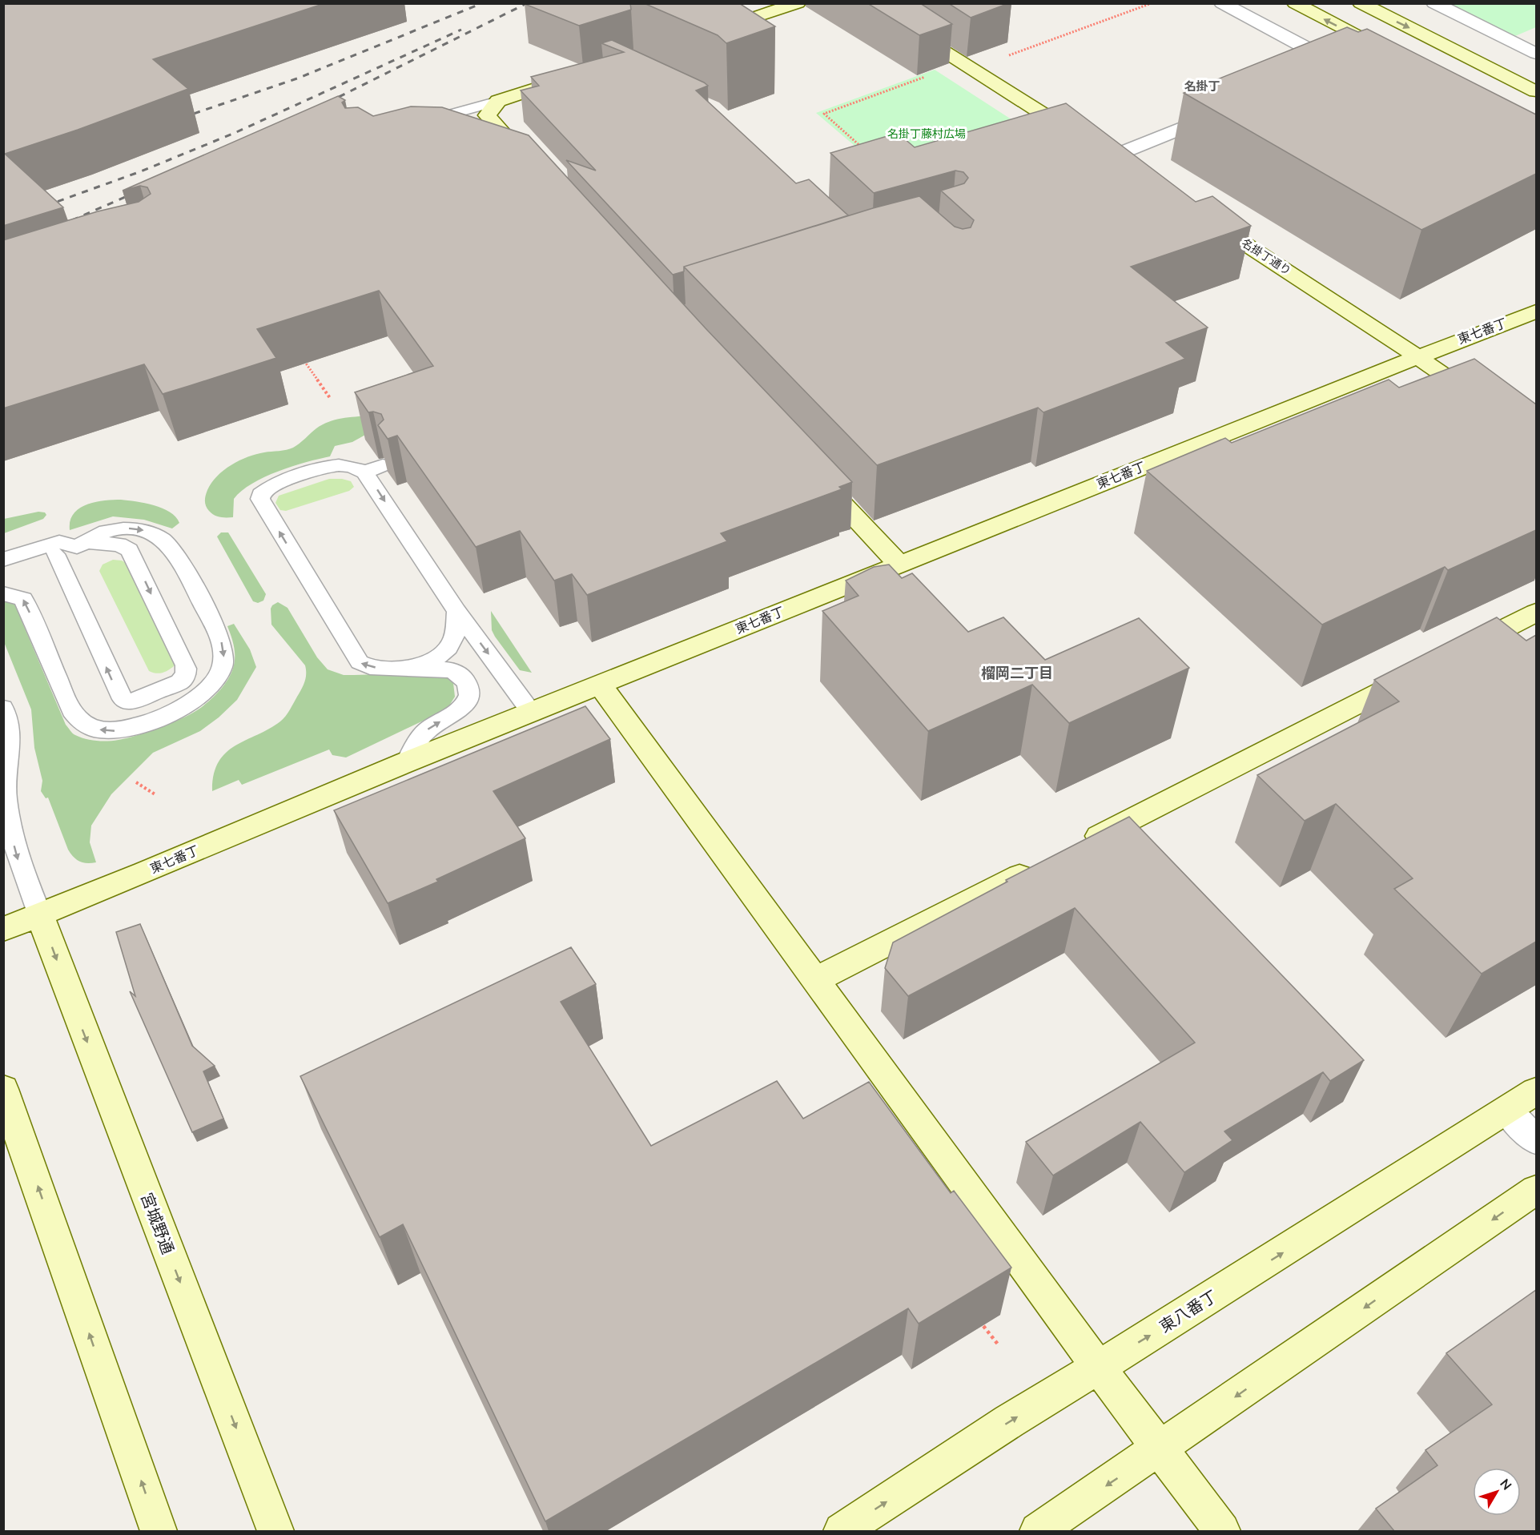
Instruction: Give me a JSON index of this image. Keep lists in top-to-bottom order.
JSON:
{
  "streets": {
    "street": [
      "名掛丁通り",
      "東七番丁",
      "宮城野通",
      "東八番丁"
    ]
  },
  "crossings": [
    ["名掛丁通り", "東七番丁"],
    ["東七番丁", "宮城野通"]
  ],
  "districts": ["名掛丁", "榴岡二丁目"],
  "parks": ["名掛丁藤村広場"],
  "north": "top right"
}
